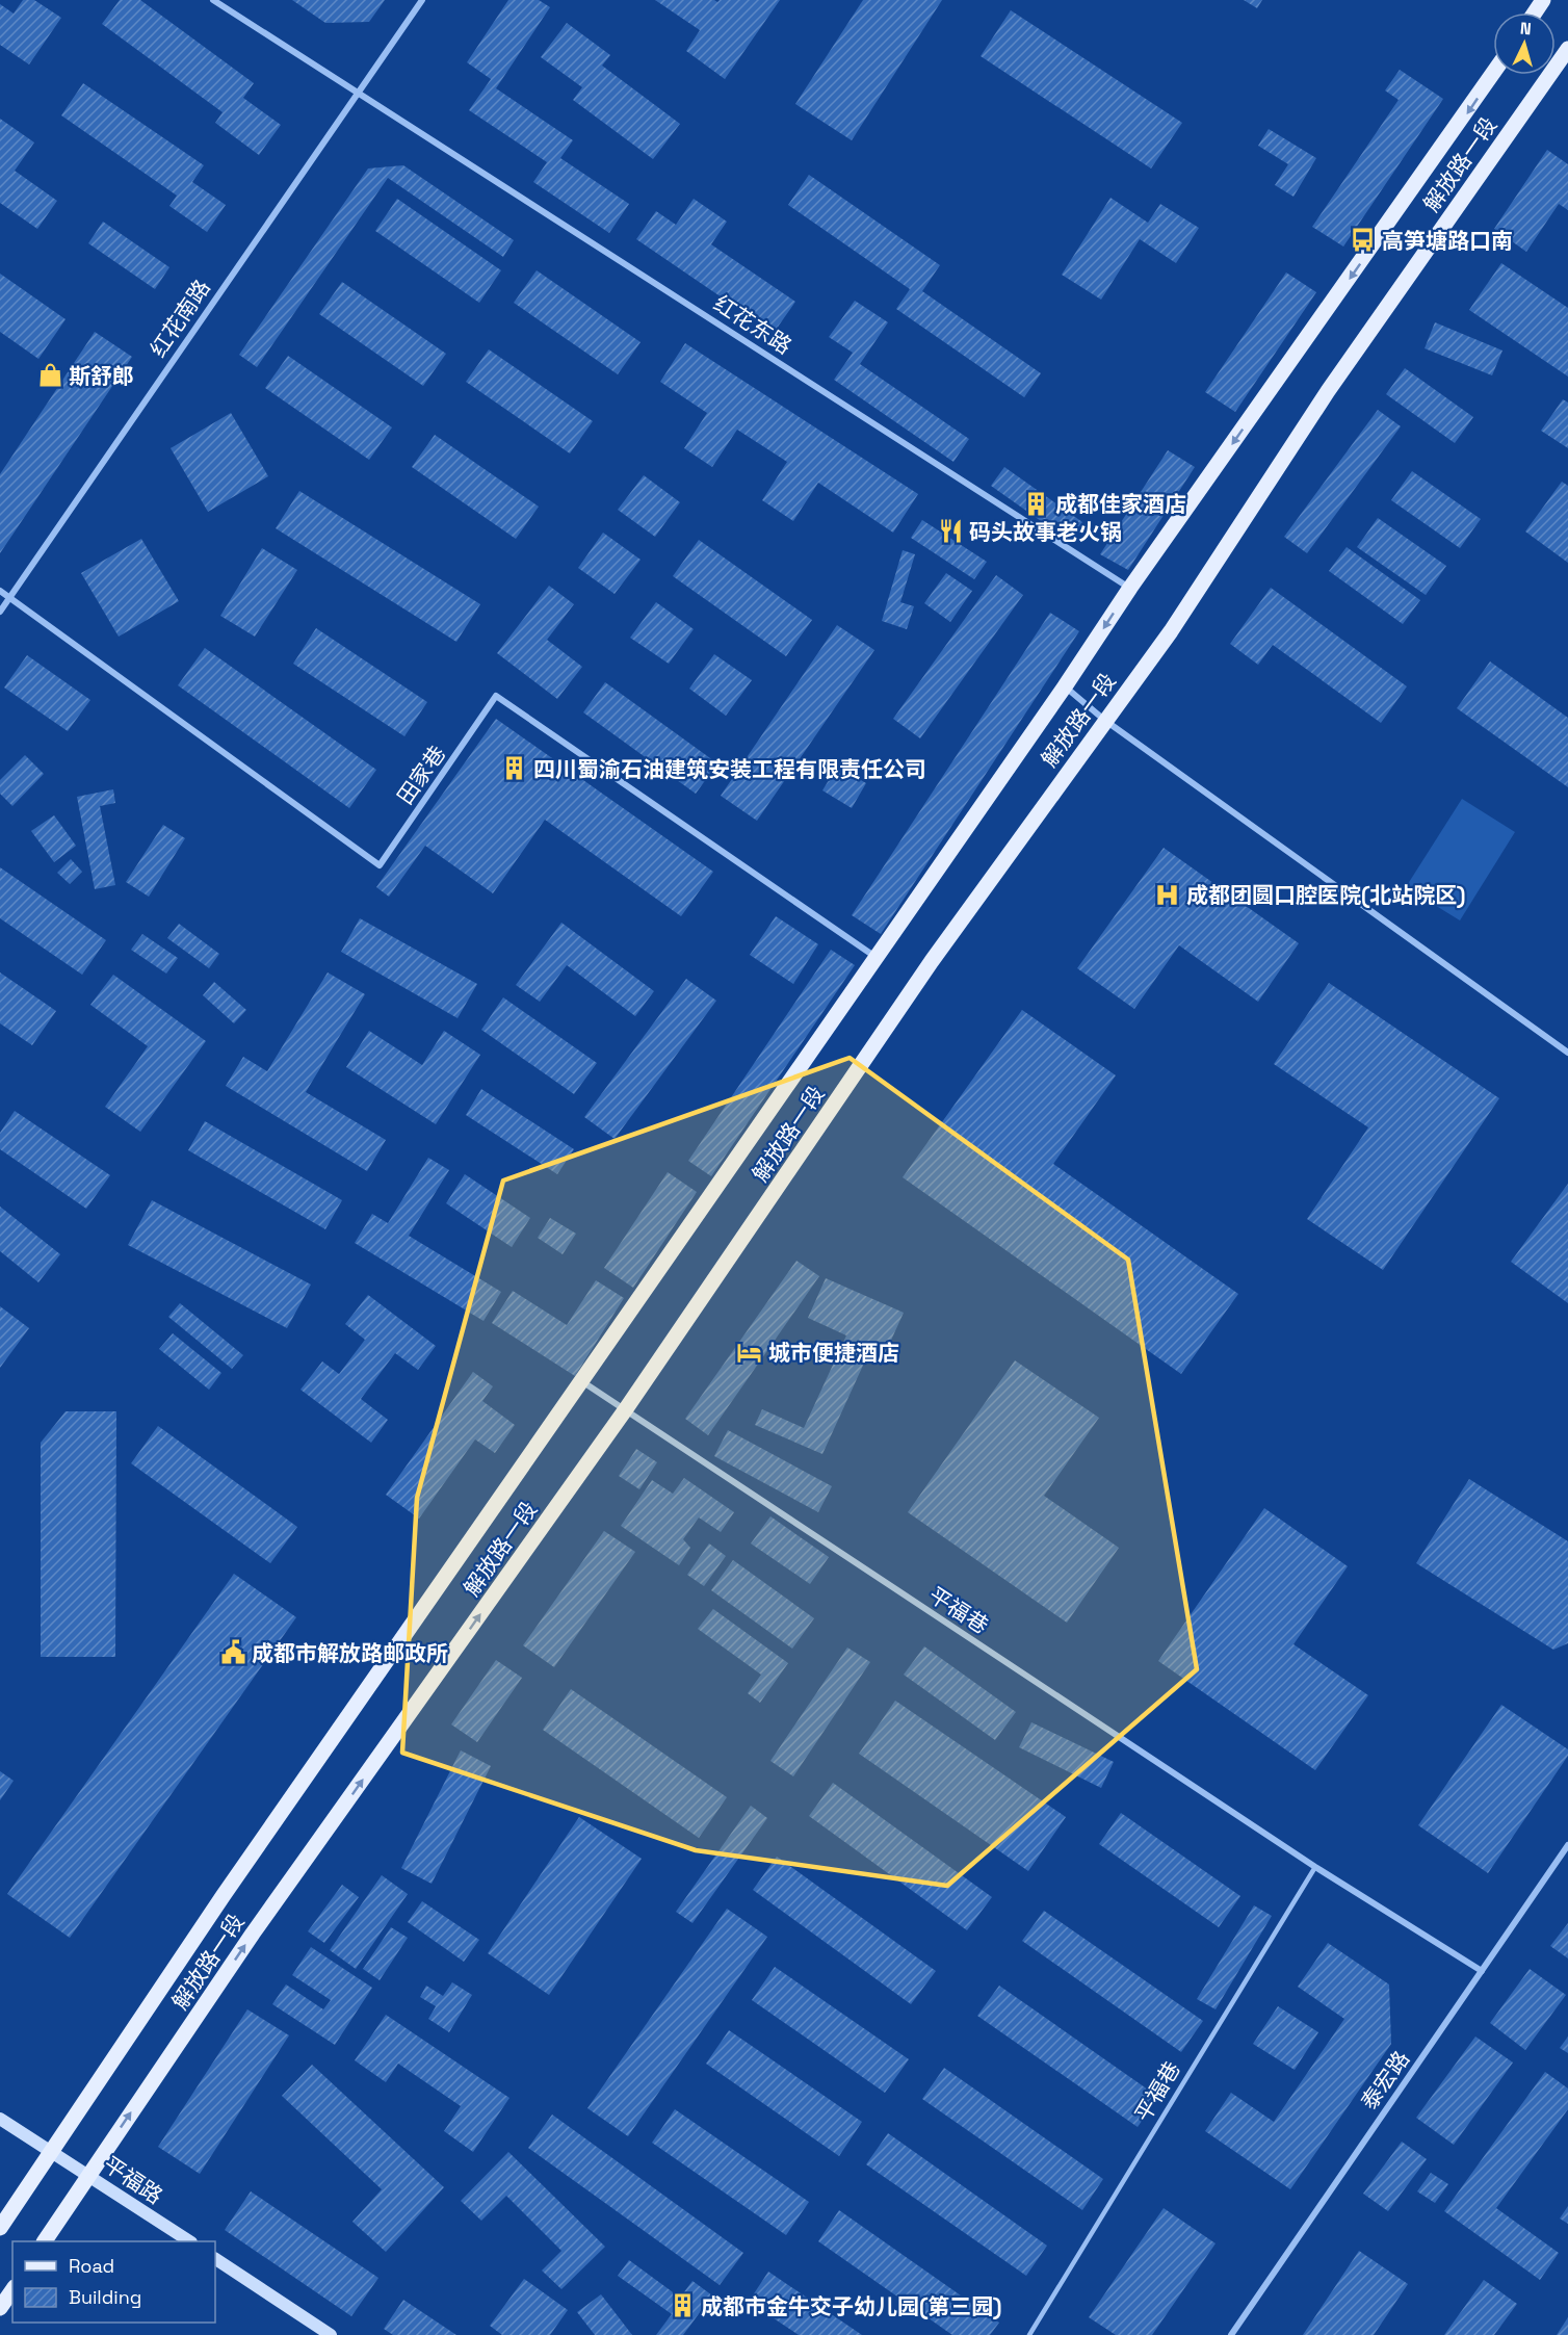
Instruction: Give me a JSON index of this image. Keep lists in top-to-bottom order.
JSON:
{
  "streets": {
    "main road": ["解放路一段"],
    "street": [
      "红花南路",
      "红花东路",
      "田家巷",
      "平福巷",
      "泰宏路",
      "平福路"
    ]
  },
  "crossings": [
    ["解放路一段", "红花东路"],
    ["解放路一段", "田家巷"],
    ["解放路一段", "平福巷"],
    ["解放路一段", "平福路"],
    ["红花南路", "红花东路"],
    ["红花南路", "田家巷"],
    ["平福巷", "泰宏路"]
  ],
  "places": {
    "bus stop": ["高笋塘路口南"],
    "shop": ["斯舒郎"],
    "building": ["成都佳家酒店", "四川蜀渝石油建筑安装工程有限责任公司", "成都市金牛交子幼儿园(第三园)"],
    "restaurant": ["码头故事老火锅"],
    "hospital": ["成都团圆口腔医院(北站院区)"],
    "hotel": ["城市便捷酒店"],
    "public building": ["成都市解放路邮政所"]
  },
  "legend": ["Road", "Building"],
  "north": "top"
}
